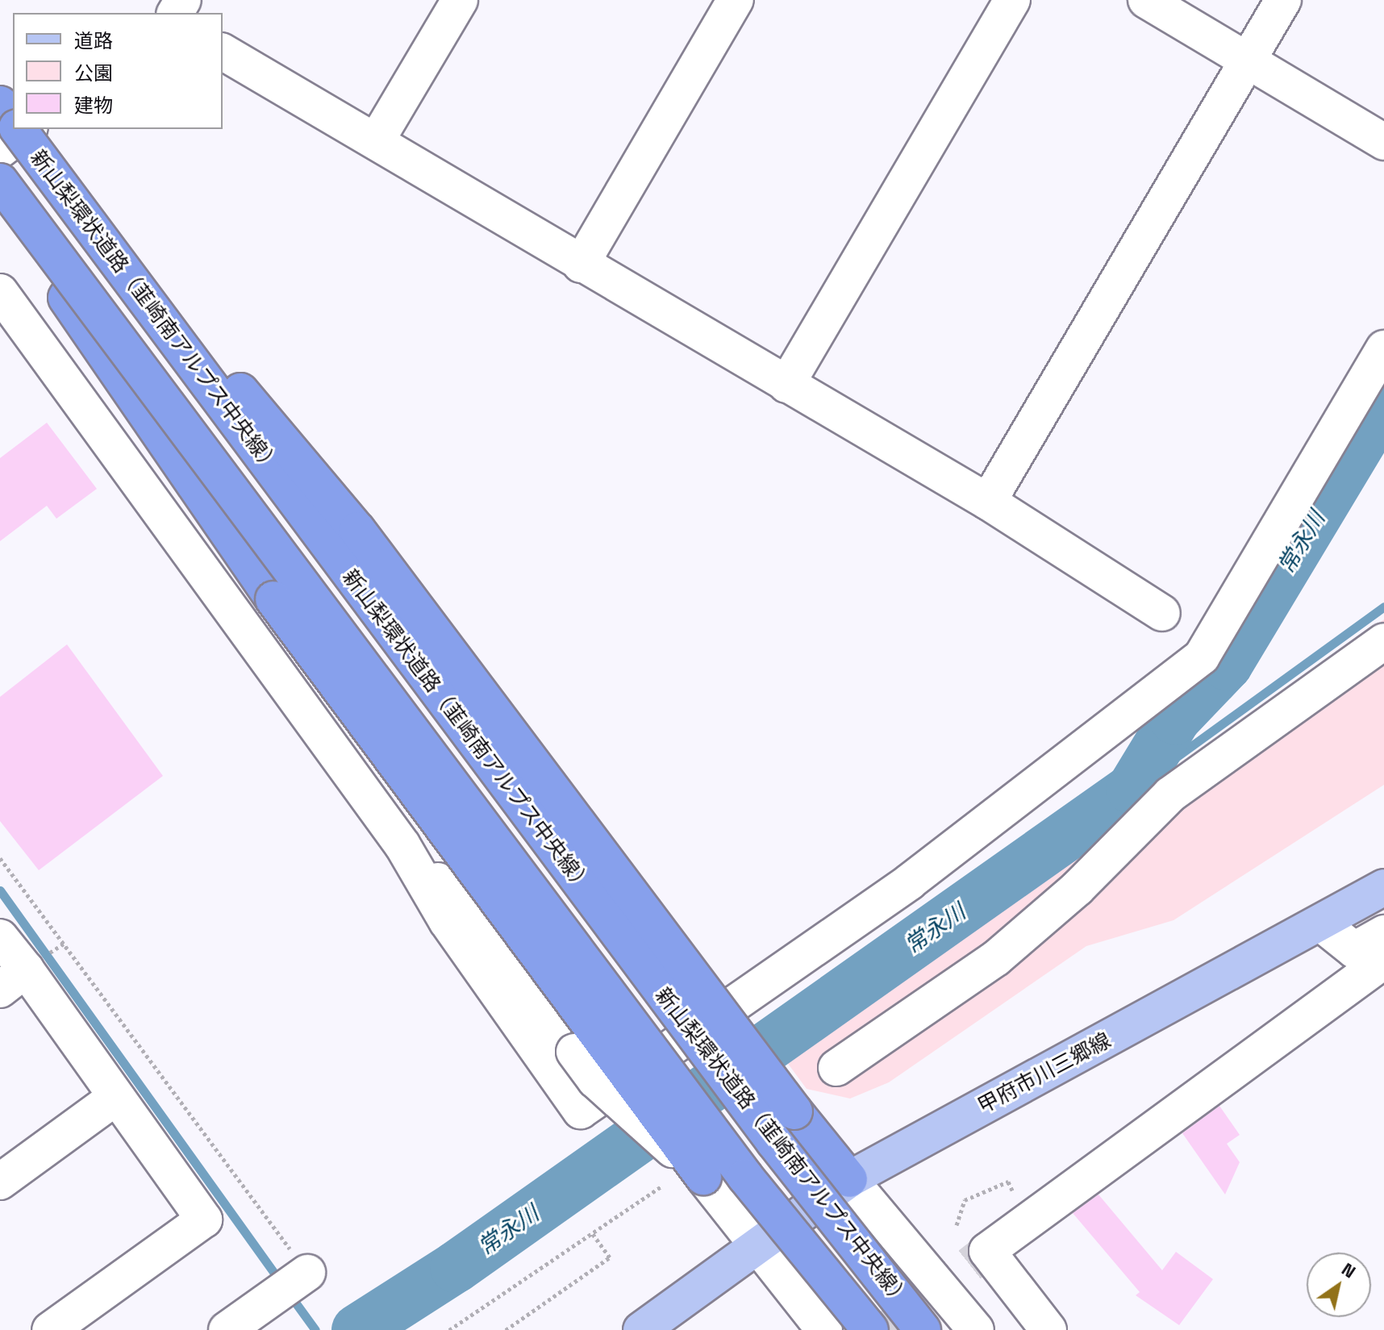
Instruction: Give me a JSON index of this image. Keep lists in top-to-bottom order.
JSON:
{
  "streets": {
    "highway": ["新山梨環状道路（韮崎南アルプス中央線）"],
    "main road": ["甲府市川三郷線"]
  },
  "water": ["常永川"],
  "legend": ["道路", "公園", "建物"],
  "north": "top right"
}
